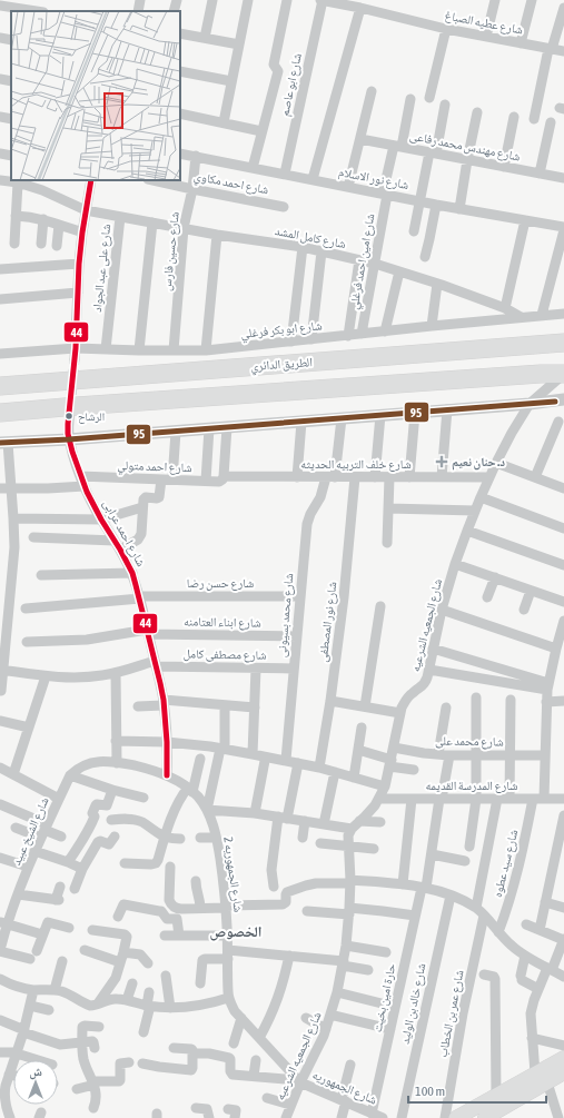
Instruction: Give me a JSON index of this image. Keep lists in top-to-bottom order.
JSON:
{
  "streets": {
    "highway": ["الطريق الدائري"],
    "street": [
      "شارع عطيه الصباغ",
      "شارع ابو عاصم",
      "شارع مهندس محمد رفاعى",
      "شارع نور الاسلام",
      "شارع احمد مكاوي",
      "شارع كامل المشد",
      "شارع حسين فارس",
      "شارع امين احمد فرغلي",
      "شارع على عبد الجواد",
      "شارع ابو بكر فرغلي",
      "شارع خلف التربيه الحديثه",
      "شارع احمد متولي",
      "شارع احمد عرابى",
      "شارع حسن رضا",
      "شارع محمد بسيونى",
      "شارع ابناء العتامنه",
      "شارع نور المصطفى",
      "شارع الجمعيه الشرعيه",
      "شارع مصطفى كامل",
      "شارع محمد على",
      "شارع المدرسة القديمه",
      "شارع الشيخ عبيد",
      "شارع سيد عطوه",
      "شارع الجمهوريه 2",
      "حارة امين بخيت",
      "شارع خالد بن الوليد",
      "شارع عمر بن الخطاب",
      "شارع الجمهوريه"
    ]
  },
  "crossings": [
    ["شارع عطيه الصباغ", "شارع ابو عاصم"],
    ["شارع ابو عاصم", "شارع نور الاسلام"],
    ["شارع مهندس محمد رفاعى", "شارع امين احمد فرغلي"],
    ["شارع نور الاسلام", "شارع حسين فارس"],
    ["شارع نور الاسلام", "شارع امين احمد فرغلي"],
    ["شارع احمد مكاوي", "شارع حسين فارس"],
    ["شارع كامل المشد", "شارع حسين فارس"],
    ["شارع كامل المشد", "شارع امين احمد فرغلي"],
    ["شارع كامل المشد", "شارع على عبد الجواد"],
    ["شارع كامل المشد", "شارع ابو بكر فرغلي"],
    ["شارع حسين فارس", "شارع ابو بكر فرغلي"],
    ["شارع امين احمد فرغلي", "شارع ابو بكر فرغلي"],
    ["شارع على عبد الجواد", "شارع ابو بكر فرغلي"],
    ["شارع خلف التربيه الحديثه", "شارع احمد متولي"],
    ["شارع خلف التربيه الحديثه", "شارع محمد بسيونى"],
    ["شارع خلف التربيه الحديثه", "شارع نور المصطفى"],
    ["شارع خلف التربيه الحديثه", "شارع الجمعيه الشرعيه"],
    ["شارع احمد متولي", "شارع احمد عرابى"],
    ["شارع احمد عرابى", "شارع حسن رضا"],
    ["شارع احمد عرابى", "شارع ابناء العتامنه"],
    ["شارع احمد عرابى", "شارع مصطفى كامل"],
    ["شارع احمد عرابى", "شارع الجمهوريه 2"],
    ["شارع حسن رضا", "شارع محمد بسيونى"],
    ["شارع محمد بسيونى", "شارع ابناء العتامنه"],
    ["شارع محمد بسيونى", "شارع مصطفى كامل"],
    ["شارع الجمعيه الشرعيه", "شارع محمد على"],
    ["شارع الجمعيه الشرعيه", "شارع المدرسة القديمه"],
    ["شارع الجمعيه الشرعيه", "شارع الجمهوريه"],
    ["شارع محمد على", "شارع سيد عطوه"],
    ["شارع محمد على", "حارة امين بخيت"],
    ["شارع المدرسة القديمه", "شارع سيد عطوه"],
    ["شارع المدرسة القديمه", "حارة امين بخيت"],
    ["شارع الشيخ عبيد", "شارع الجمهوريه 2"],
    ["شارع الجمهوريه 2", "شارع الجمهوريه"],
    ["حارة امين بخيت", "شارع الجمهوريه"]
  ],
  "districts": ["الخصوص"],
  "places": {
    "other": ["الرشاح"],
    "health": ["د. حنان نعيم"]
  },
  "lines": ["transit line 44", "transit line 95"],
  "scale_bar": "100 m",
  "north": "top"
}
